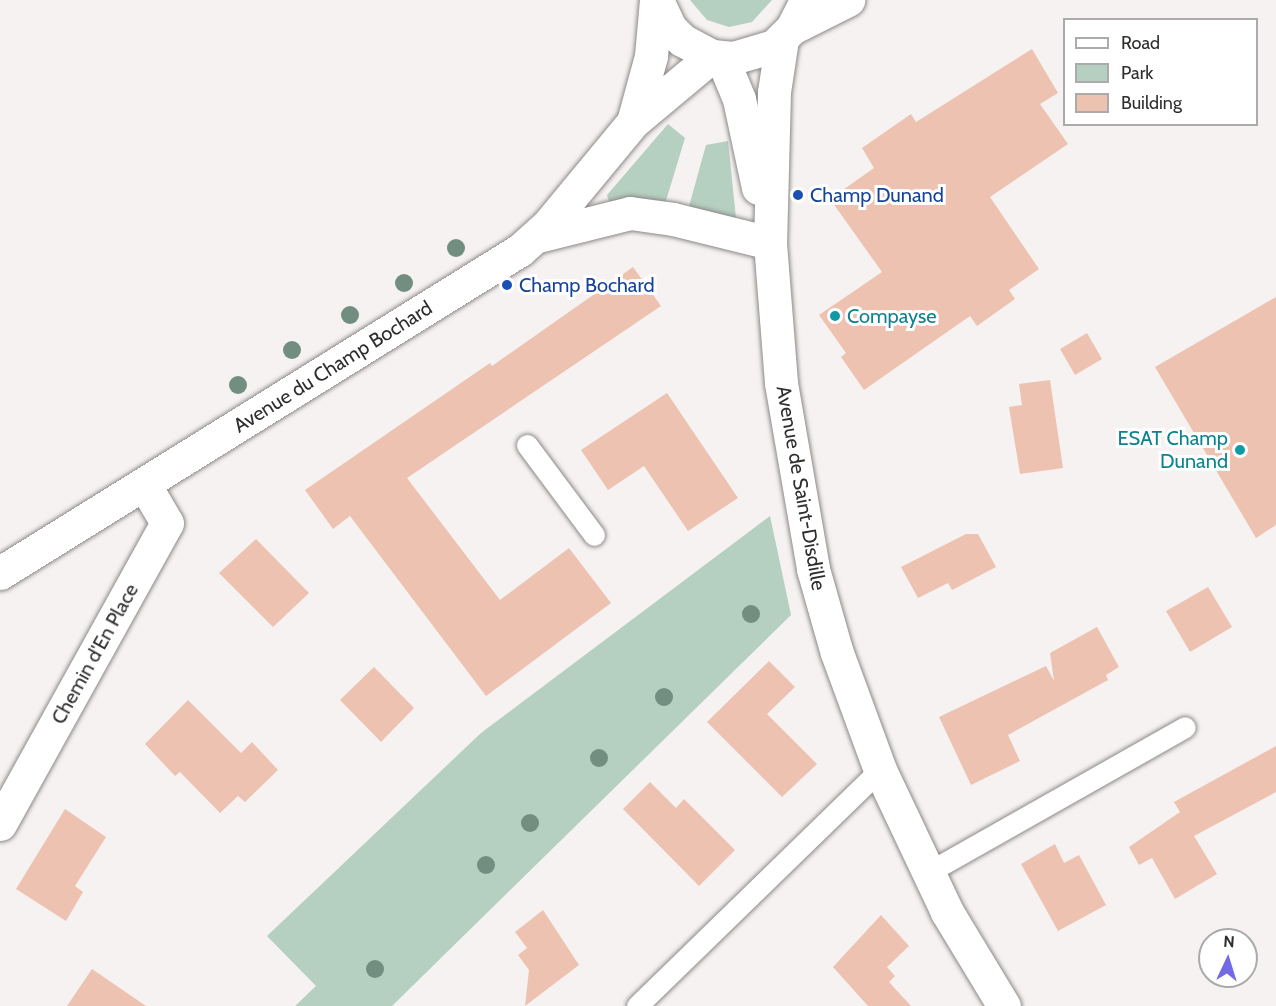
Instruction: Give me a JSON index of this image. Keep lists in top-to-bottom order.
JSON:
{
  "streets": {
    "street": ["Avenue du Champ Bochard", "Avenue de Saint-Disdille", "Chemin d'En Place"]
  },
  "crossings": [
    ["Avenue du Champ Bochard", "Chemin d'En Place"]
  ],
  "places": [
    "Champ Dunand",
    "Champ Bochard",
    "Compayse",
    "ESAT Champ Dunand"
  ],
  "legend": ["Road", "Park", "Building"],
  "north": "top"
}
